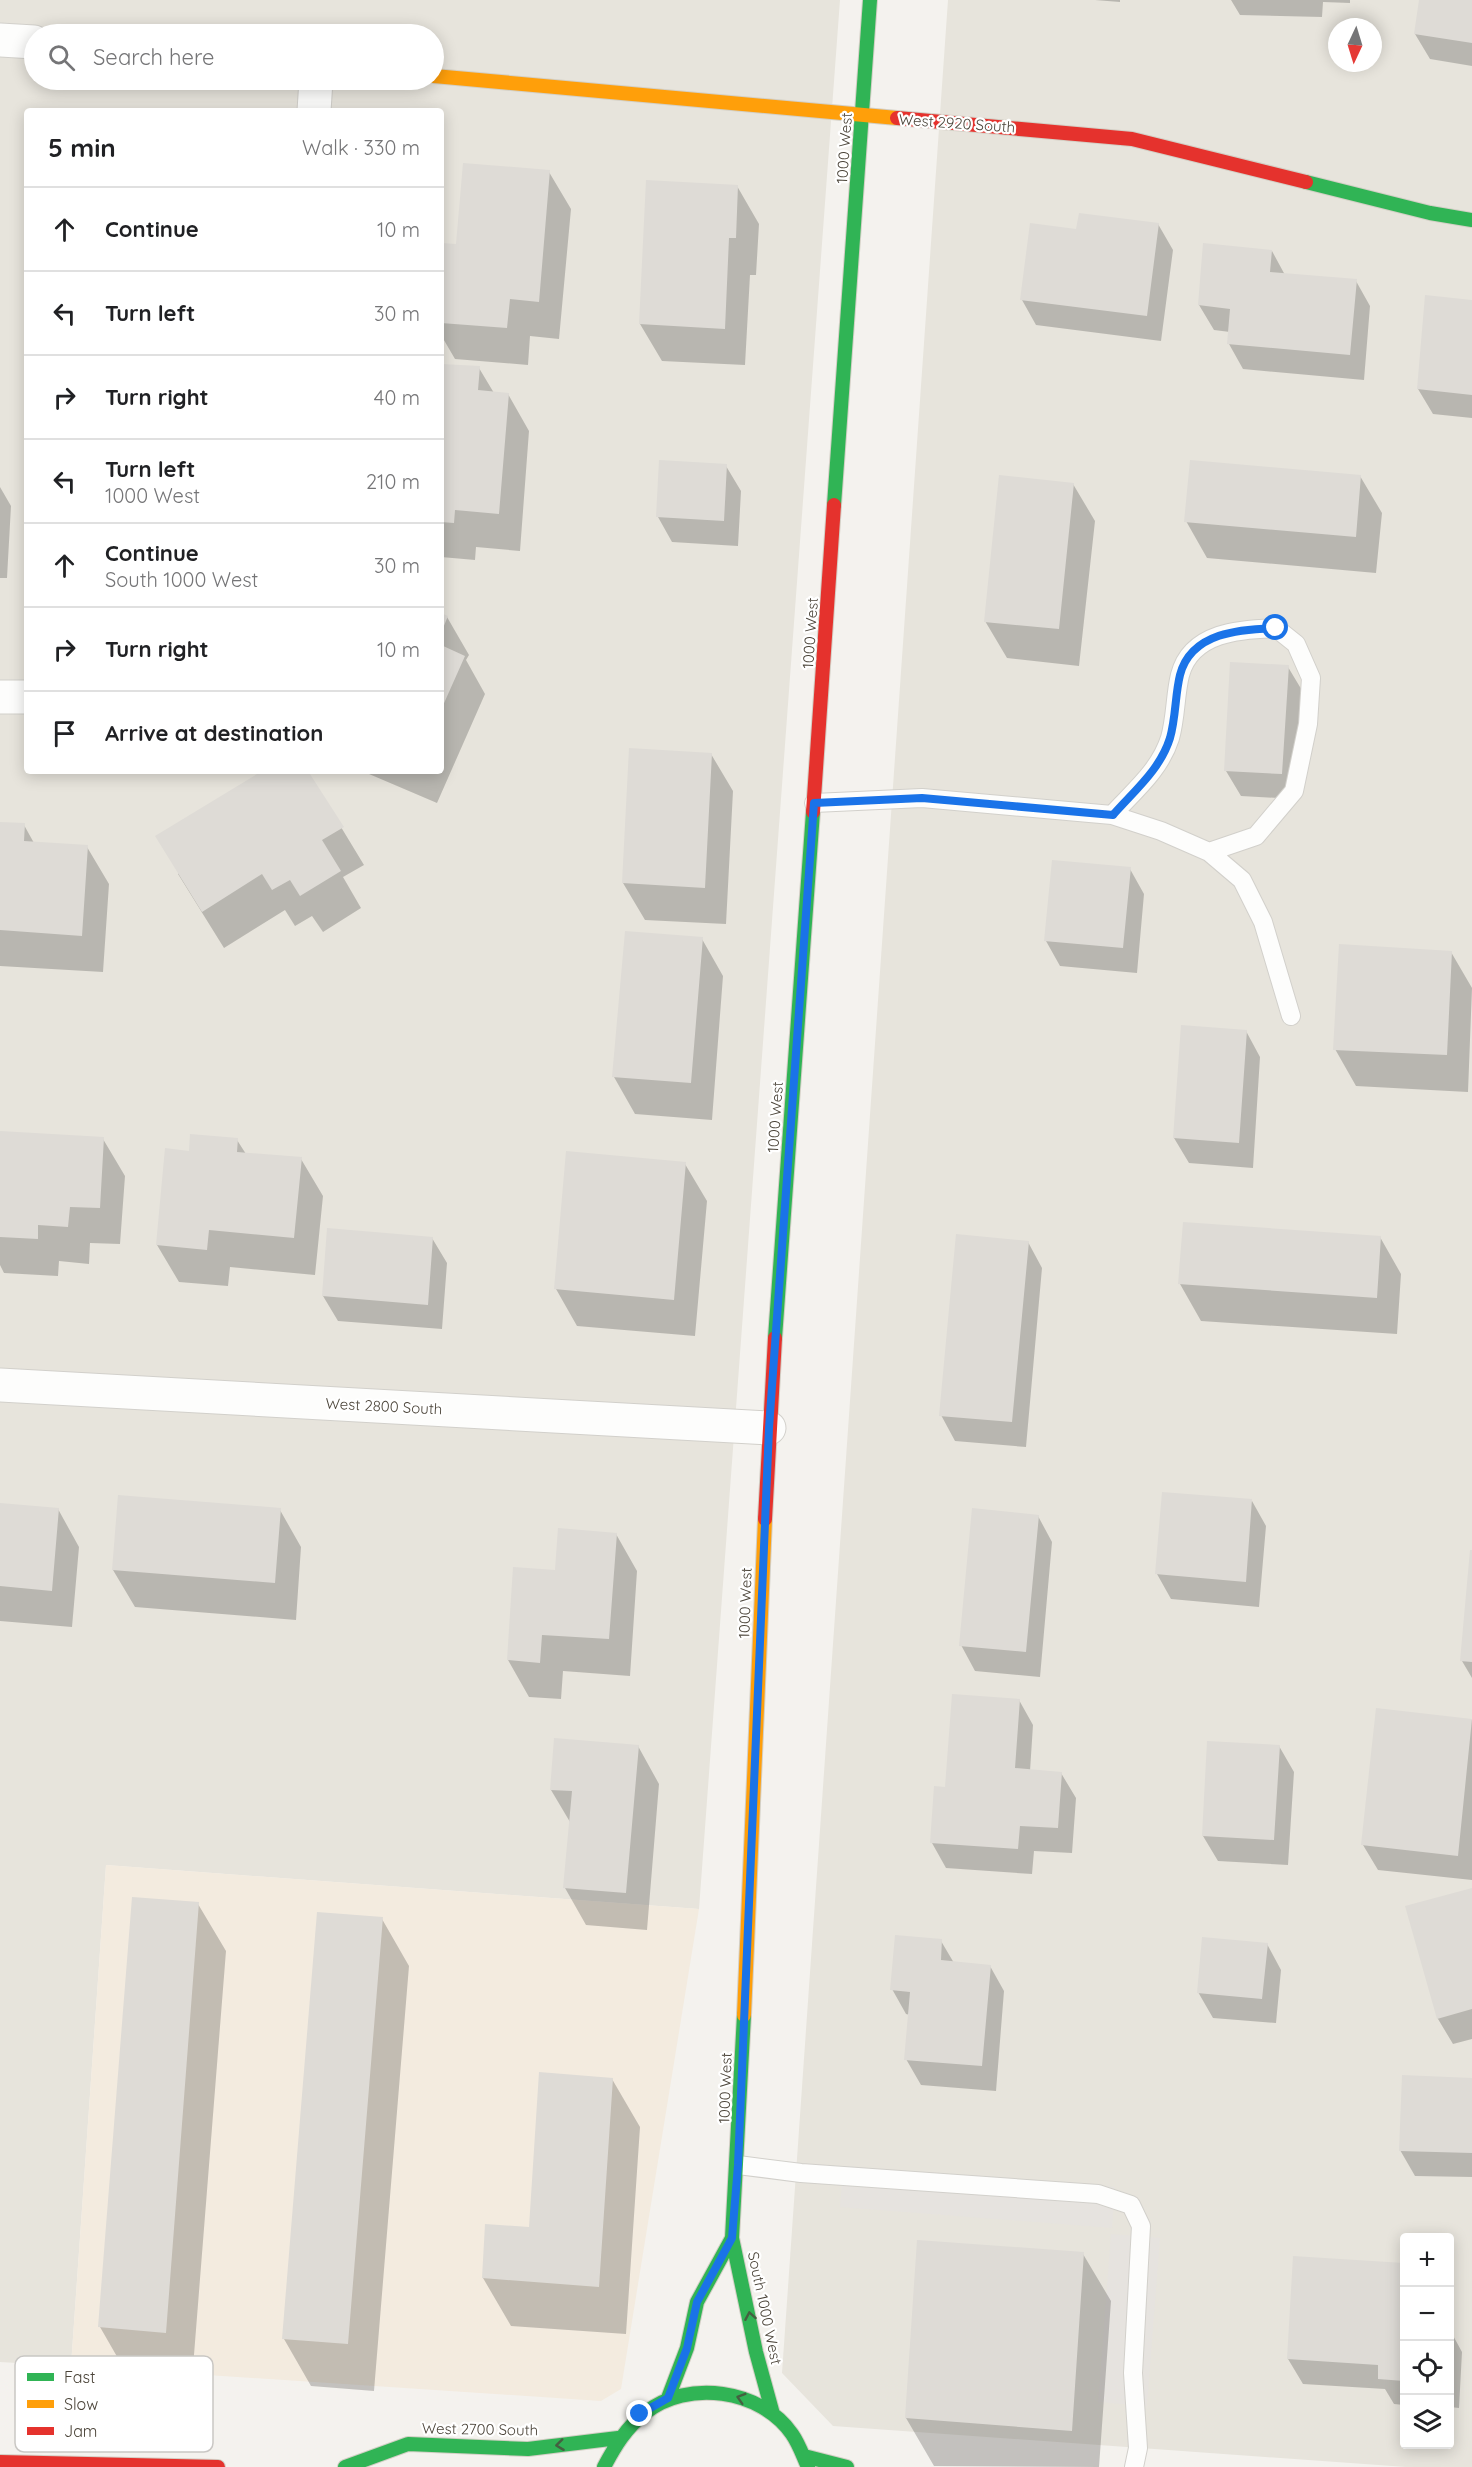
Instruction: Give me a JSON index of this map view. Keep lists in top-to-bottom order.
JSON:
{
  "streets": {
    "main road": [
      "West 2920 South",
      "1000 West",
      "South 1000 West",
      "West 2700 South"
    ],
    "street": ["West 2800 South"]
  },
  "crossings": [
    ["West 2920 South", "1000 West"],
    ["1000 West", "West 2800 South"],
    ["1000 West", "South 1000 West"]
  ],
  "one_way": ["South 1000 West", "West 2700 South"],
  "legend": ["Fast", "Slow", "Jam"],
  "north": "bottom",
  "page": {
    "search": "Search here",
    "heading": ["5 min", "Walk · 330 m"],
    "list": [
      ["Continue", "10 m"],
      ["Turn left", "30 m"],
      ["Turn right", "40 m"],
      ["Turn left", "1000 West", "210 m"],
      ["Continue", "South 1000 West", "30 m"],
      ["Turn right", "10 m"],
      "Arrive at destination"
    ],
    "map_buttons": ["+", "−"]
  }
}
